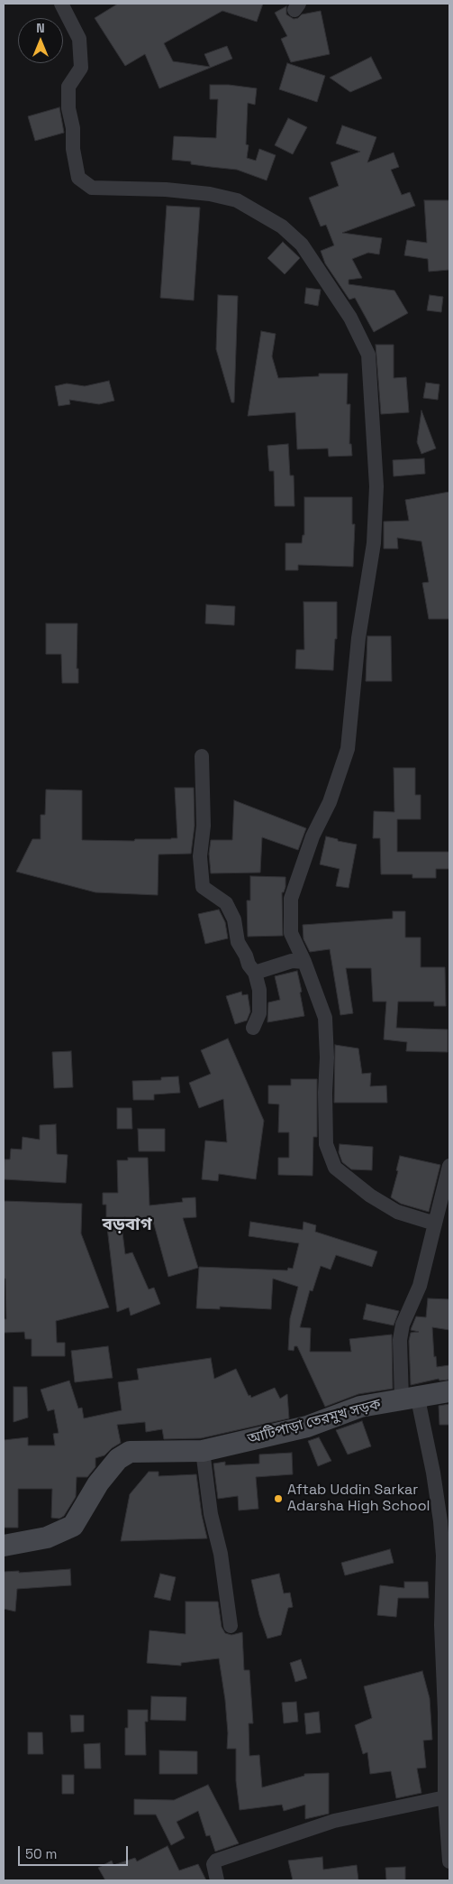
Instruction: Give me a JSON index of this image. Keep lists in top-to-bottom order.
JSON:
{
  "streets": {
    "main road": ["আটিপাড়া তেরমুখ সড়ক"]
  },
  "districts": ["বড়বাগ"],
  "places": ["Aftab Uddin Sarkar Adarsha High School"],
  "scale_bar": "50 m",
  "north": "top"
}
